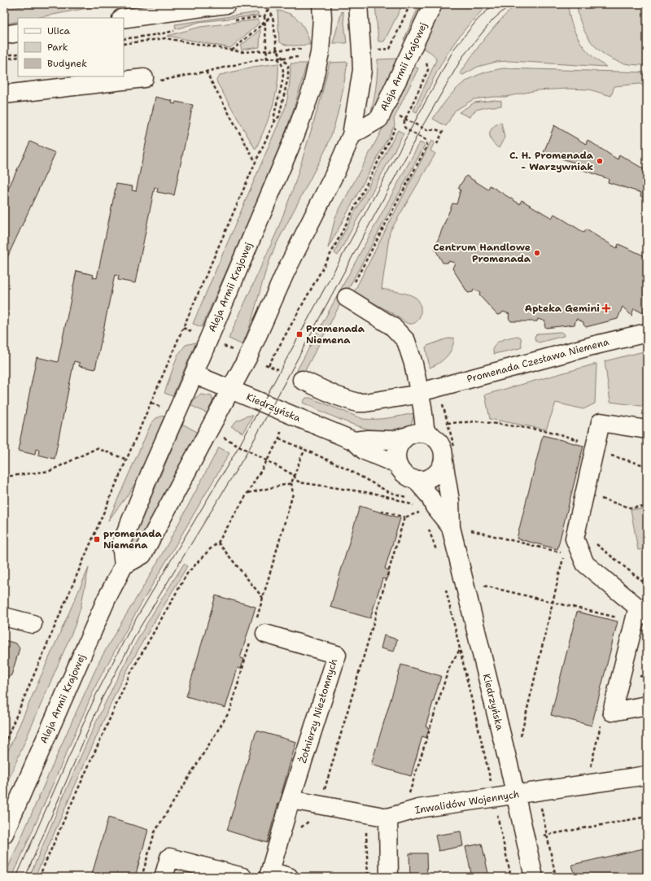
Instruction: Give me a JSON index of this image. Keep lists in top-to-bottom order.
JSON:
{
  "streets": {
    "street": [
      "Aleja Armii Krajowej",
      "Promenada Czesława Niemena",
      "Kiedrzyńska",
      "Żołnierzy Niezłomnych",
      "Inwalidów Wojennych"
    ]
  },
  "crossings": [
    ["Aleja Armii Krajowej", "Kiedrzyńska"],
    ["Kiedrzyńska", "Inwalidów Wojennych"],
    ["Żołnierzy Niezłomnych", "Inwalidów Wojennych"]
  ],
  "places": {
    "other": ["C. H. Promenada - Warzywniak", "Centrum Handlowe Promenada"],
    "health": ["Apteka Gemini"],
    "transit": ["Promenada Niemena", "promenada Niemena"]
  },
  "legend": ["Ulica", "Park", "Budynek"]
}
